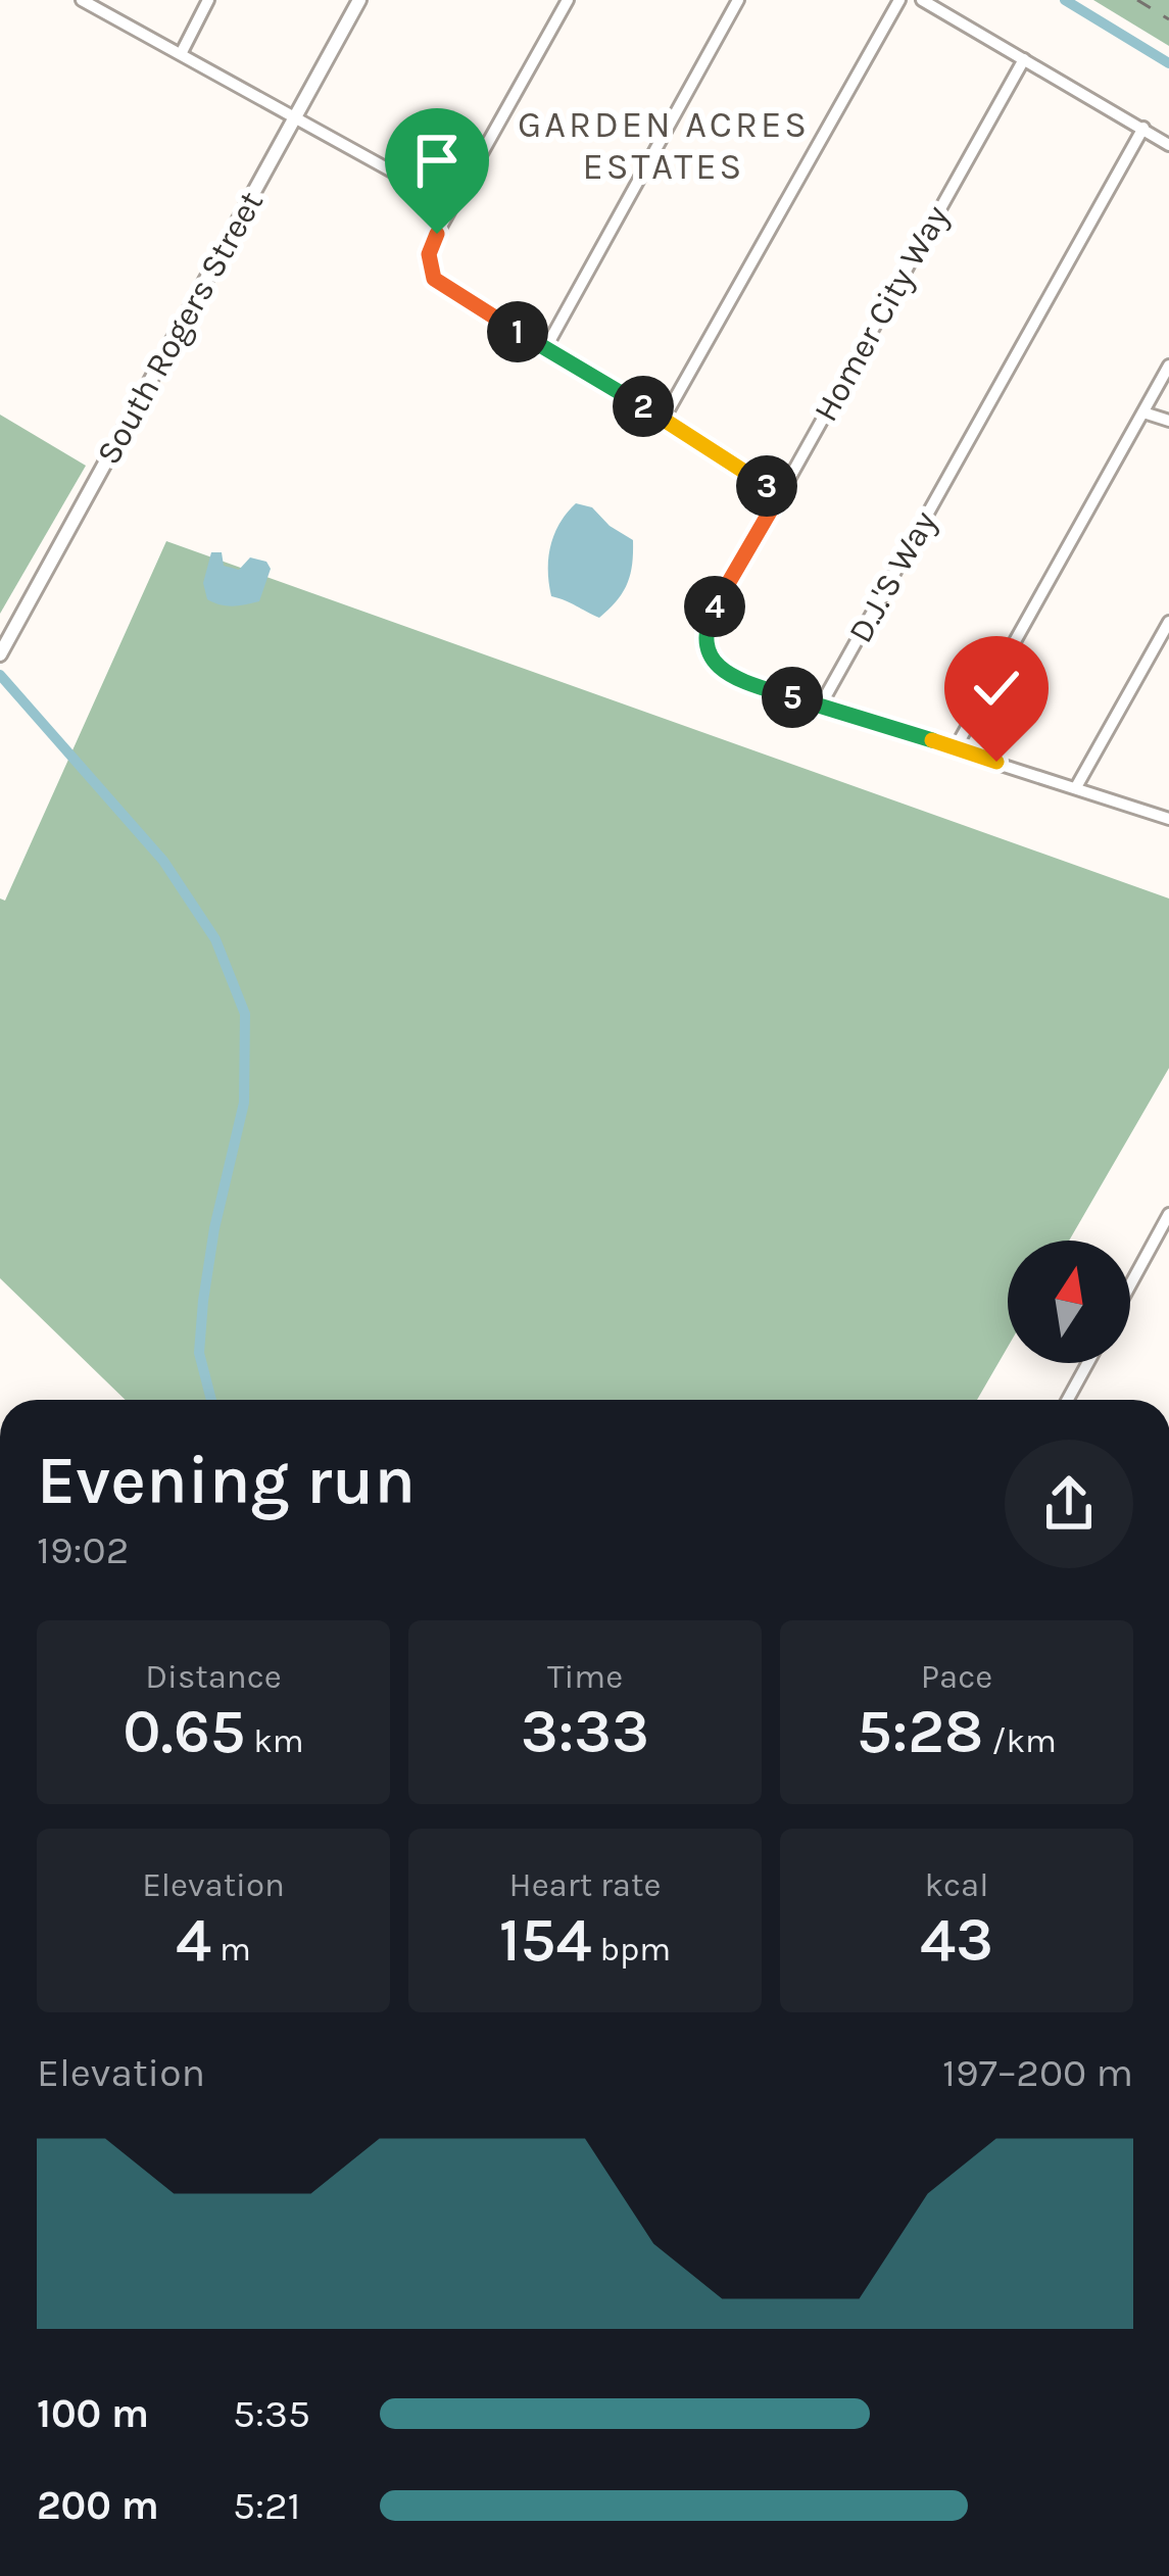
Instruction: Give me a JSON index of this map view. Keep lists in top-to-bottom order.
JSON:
{
  "streets": {
    "street": ["Homer City Way", "South Rogers Street", "D.J.'S Way"]
  },
  "crossings": [
    ["Homer City Way", "D.J.'S Way"]
  ],
  "districts": ["GARDEN ACRES ESTATES"],
  "north": "top",
  "page": {
    "pins": [
      "1",
      "2",
      "3",
      "4",
      "5"
    ],
    "heading": ["Evening run", "19:02"],
    "stats": [
      ["Distance", "0.65 km"],
      ["Time", "3:33"],
      ["Pace", "5:28 /km"],
      ["Elevation", "4 m"],
      ["Heart rate", "154 bpm"],
      ["kcal", "43"]
    ],
    "chart": ["Elevation", "197–200 m"],
    "list": [
      {
        "name": "100 m",
        "note": "5:35"
      },
      {
        "name": "200 m",
        "note": "5:21"
      }
    ]
  }
}
